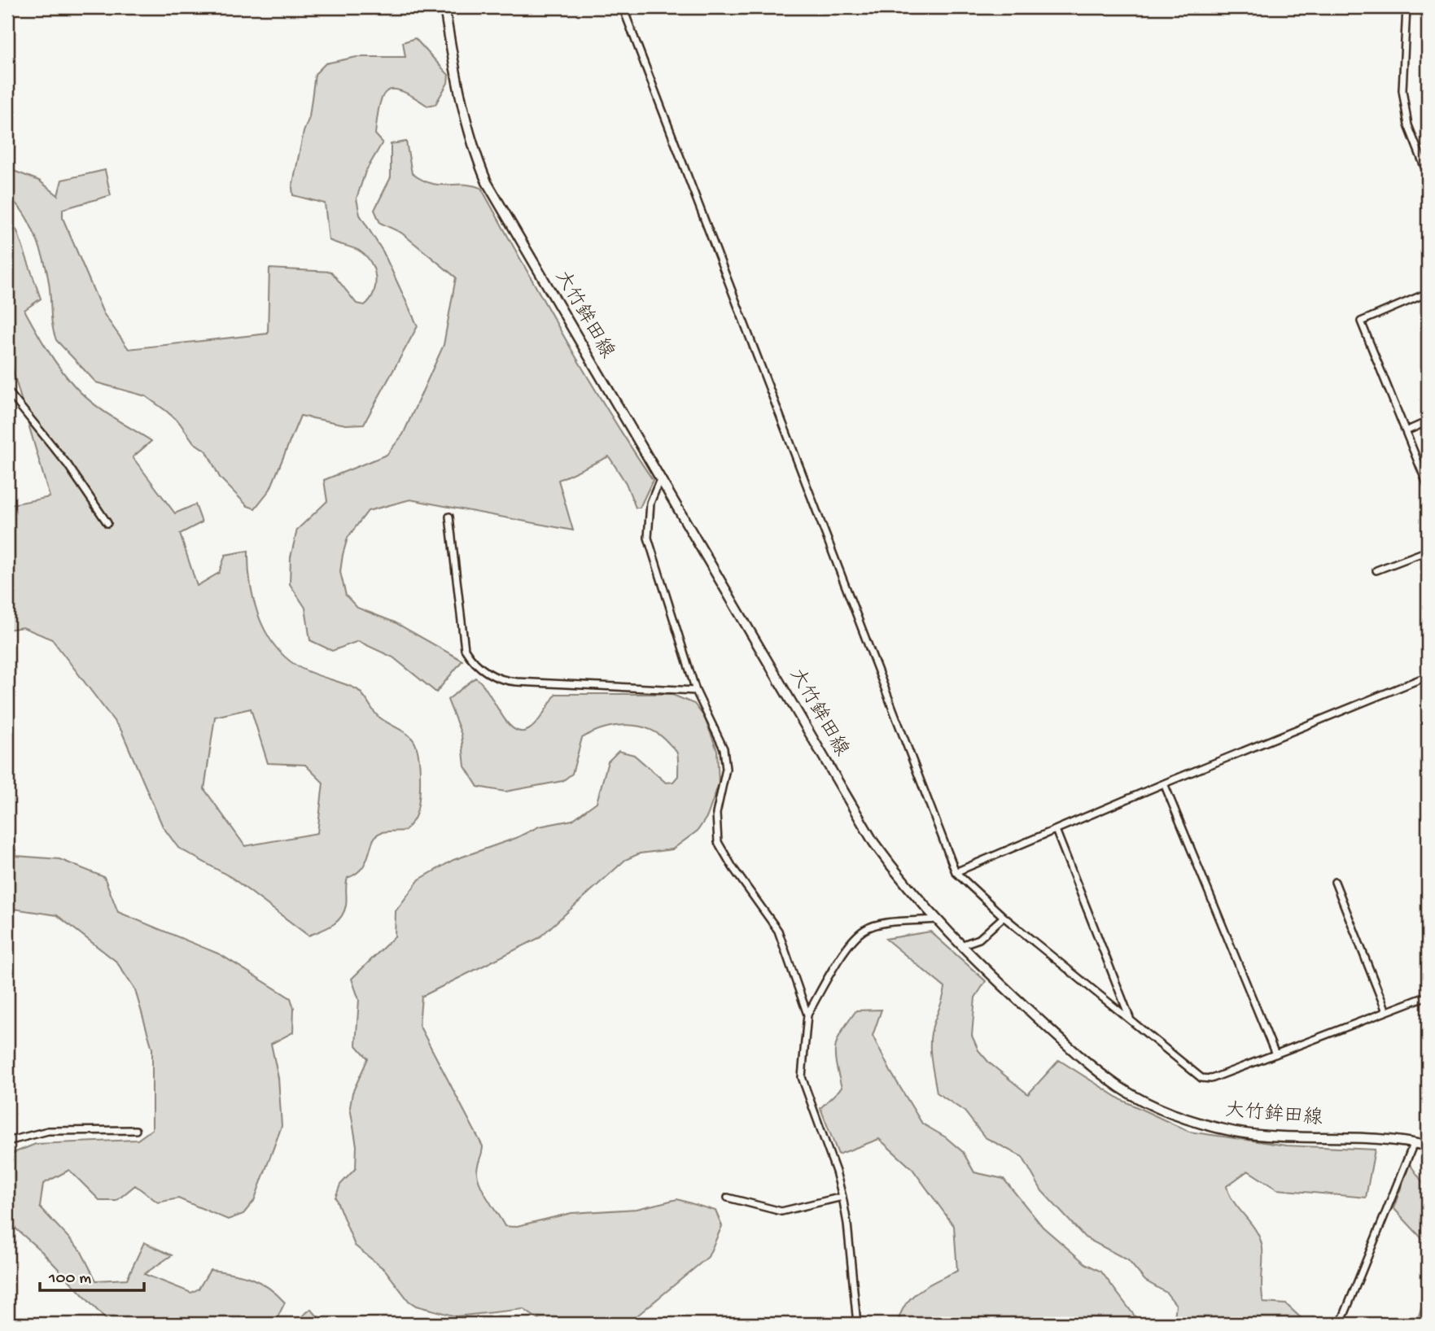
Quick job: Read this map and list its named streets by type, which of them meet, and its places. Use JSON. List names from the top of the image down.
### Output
{
  "streets": {
    "main road": ["大竹鉾田線"]
  },
  "scale_bar": "100 m"
}
